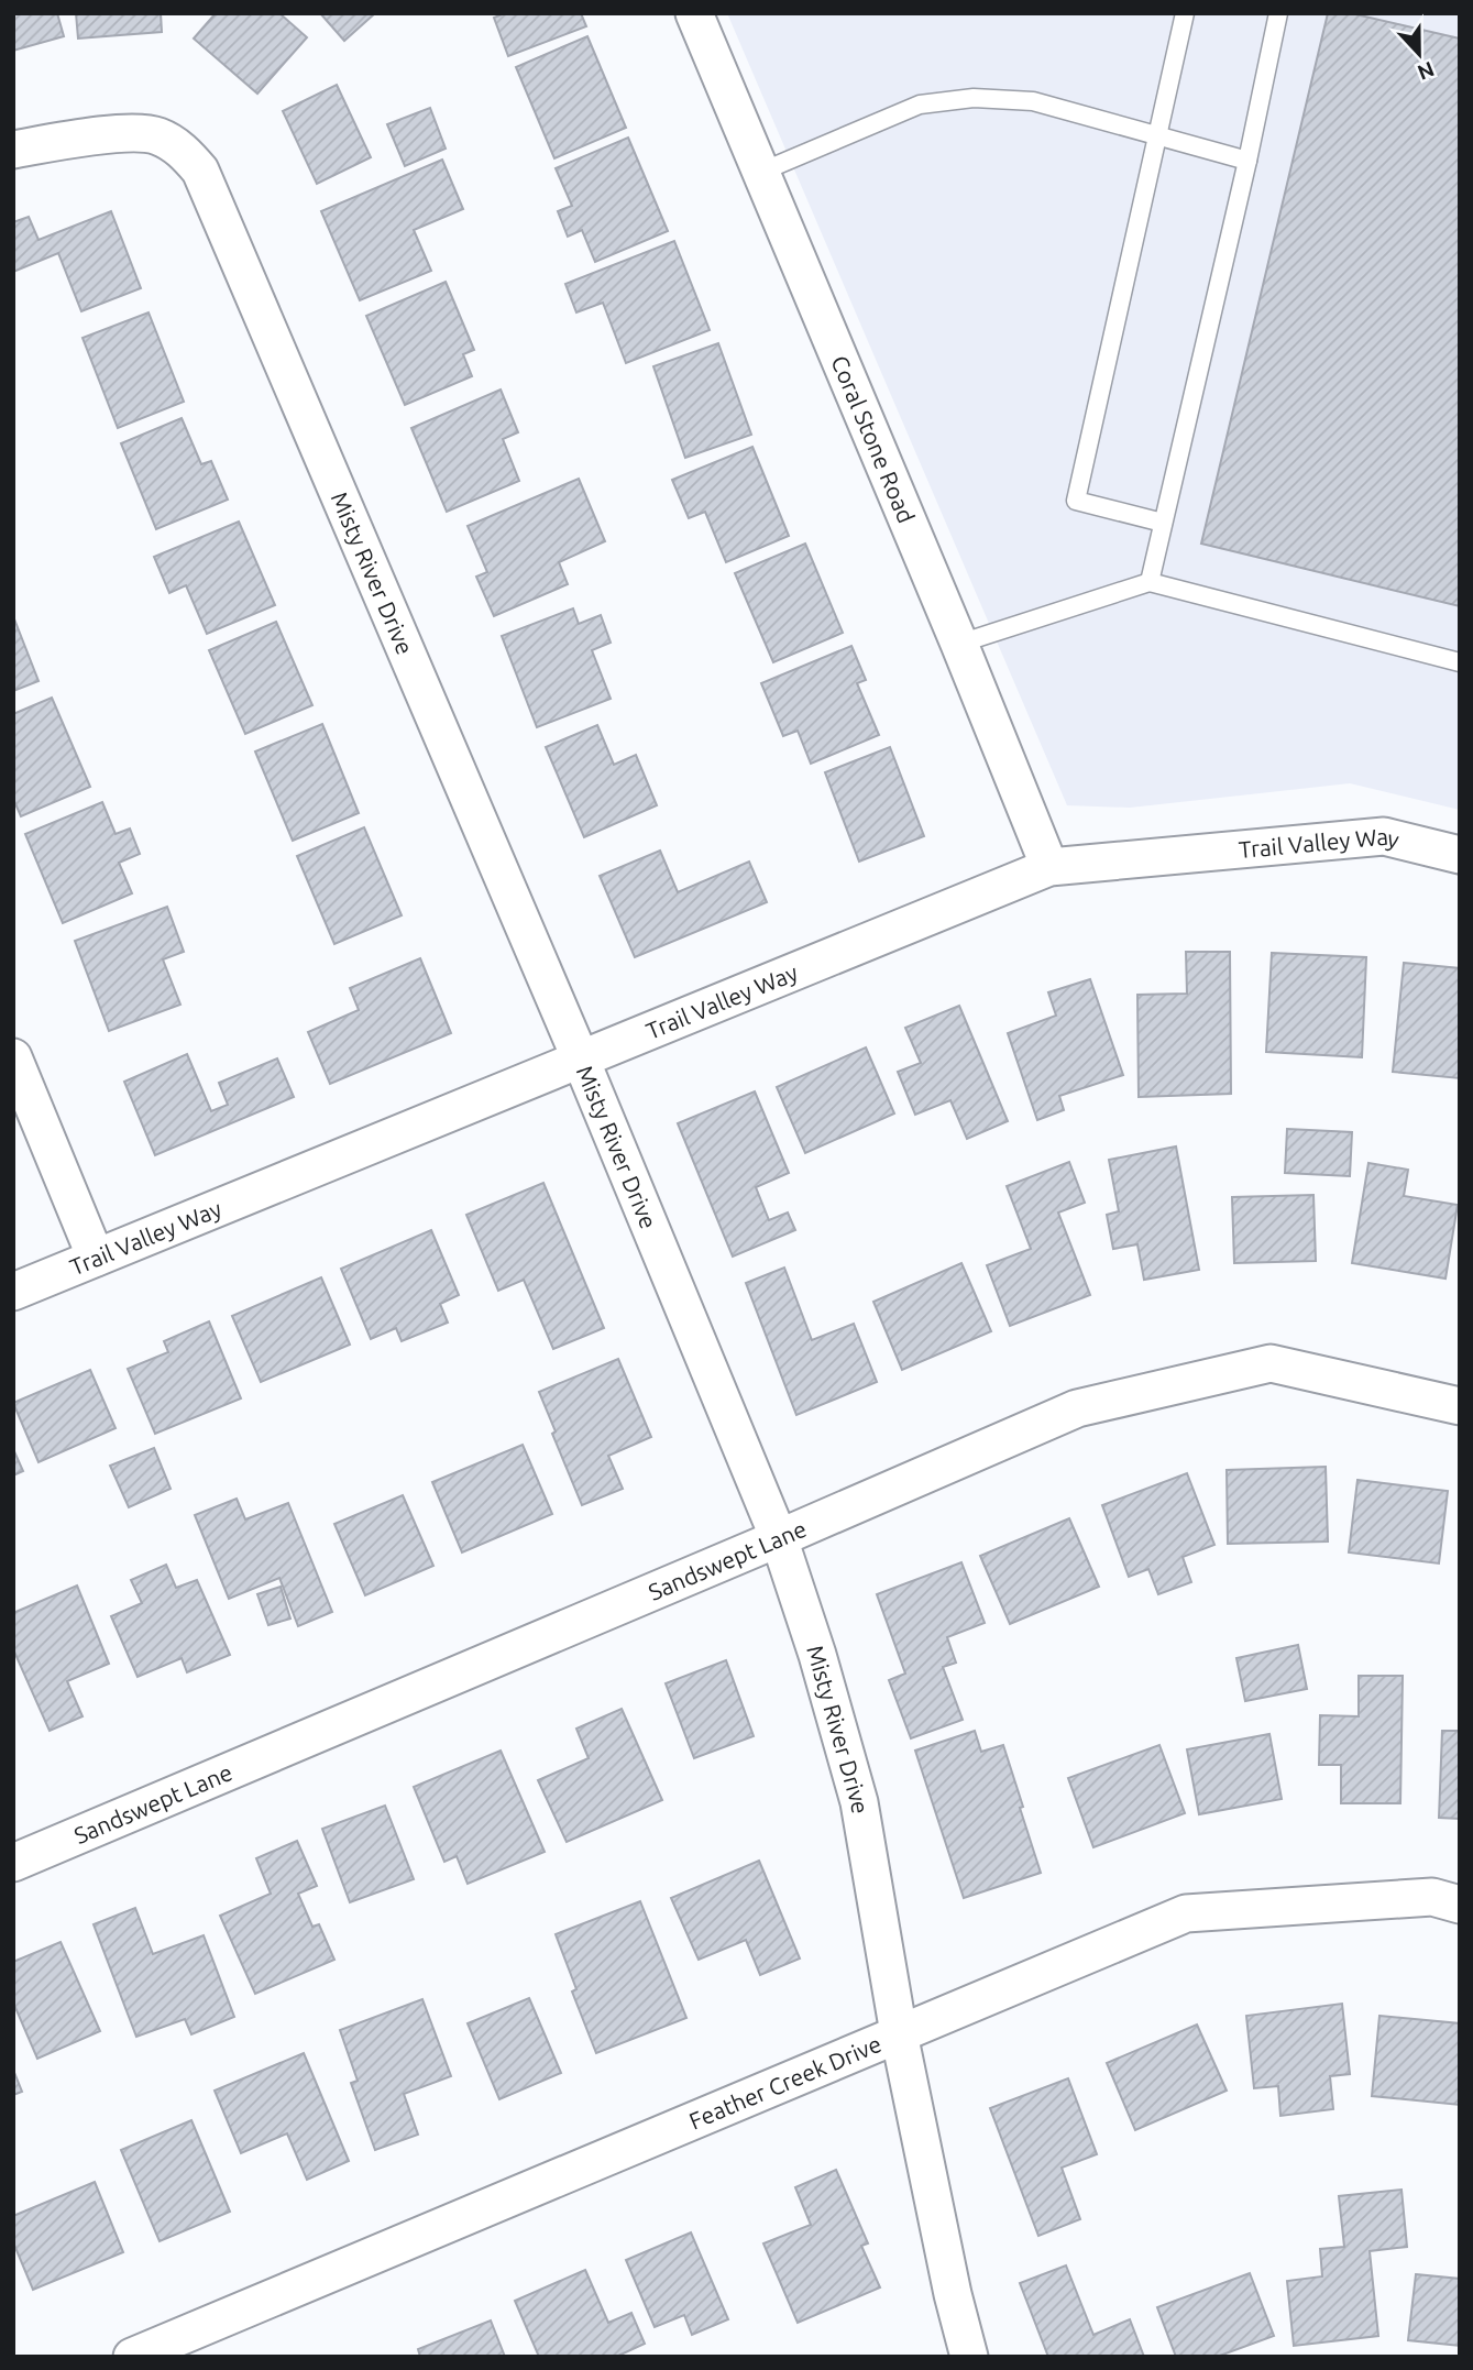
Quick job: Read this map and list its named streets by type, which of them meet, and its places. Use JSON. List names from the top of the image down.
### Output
{
  "streets": {
    "street": [
      "Coral Stone Road",
      "Misty River Drive",
      "Trail Valley Way",
      "Sandswept Lane",
      "Feather Creek Drive"
    ]
  },
  "crossings": [
    ["Coral Stone Road", "Trail Valley Way"],
    ["Misty River Drive", "Trail Valley Way"],
    ["Misty River Drive", "Sandswept Lane"],
    ["Misty River Drive", "Feather Creek Drive"]
  ],
  "north": "bottom"
}
